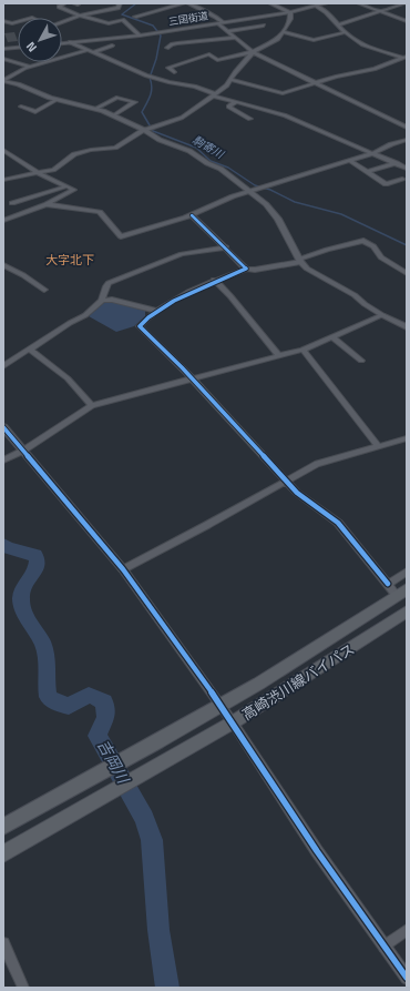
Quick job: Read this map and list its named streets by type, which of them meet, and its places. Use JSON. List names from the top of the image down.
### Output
{
  "streets": {
    "main road": ["高崎渋川線バイパス"],
    "street": ["三国街道"]
  },
  "districts": ["大字北下"],
  "water": ["駒寄川", "吉岡川"],
  "north": "bottom left"
}
